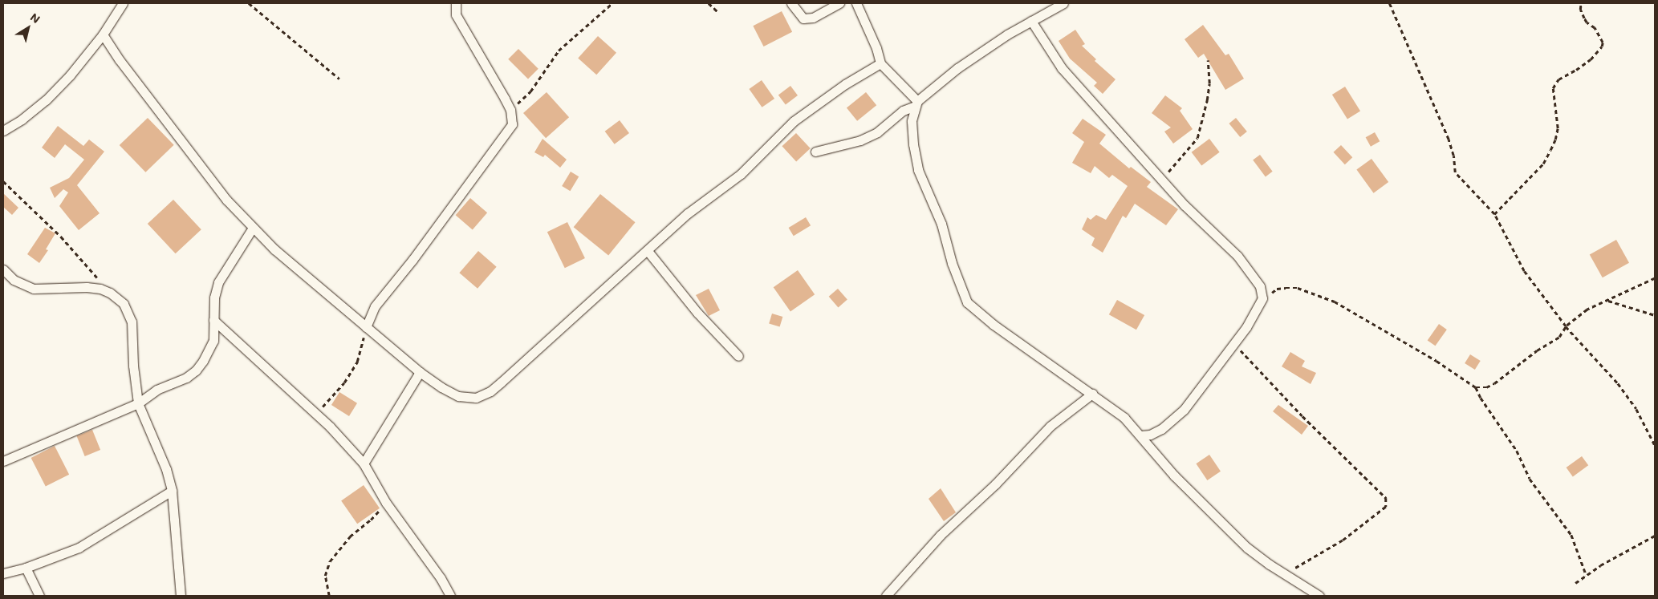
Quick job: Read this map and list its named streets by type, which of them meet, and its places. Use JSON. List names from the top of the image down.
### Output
{
  "north": "top right"
}
